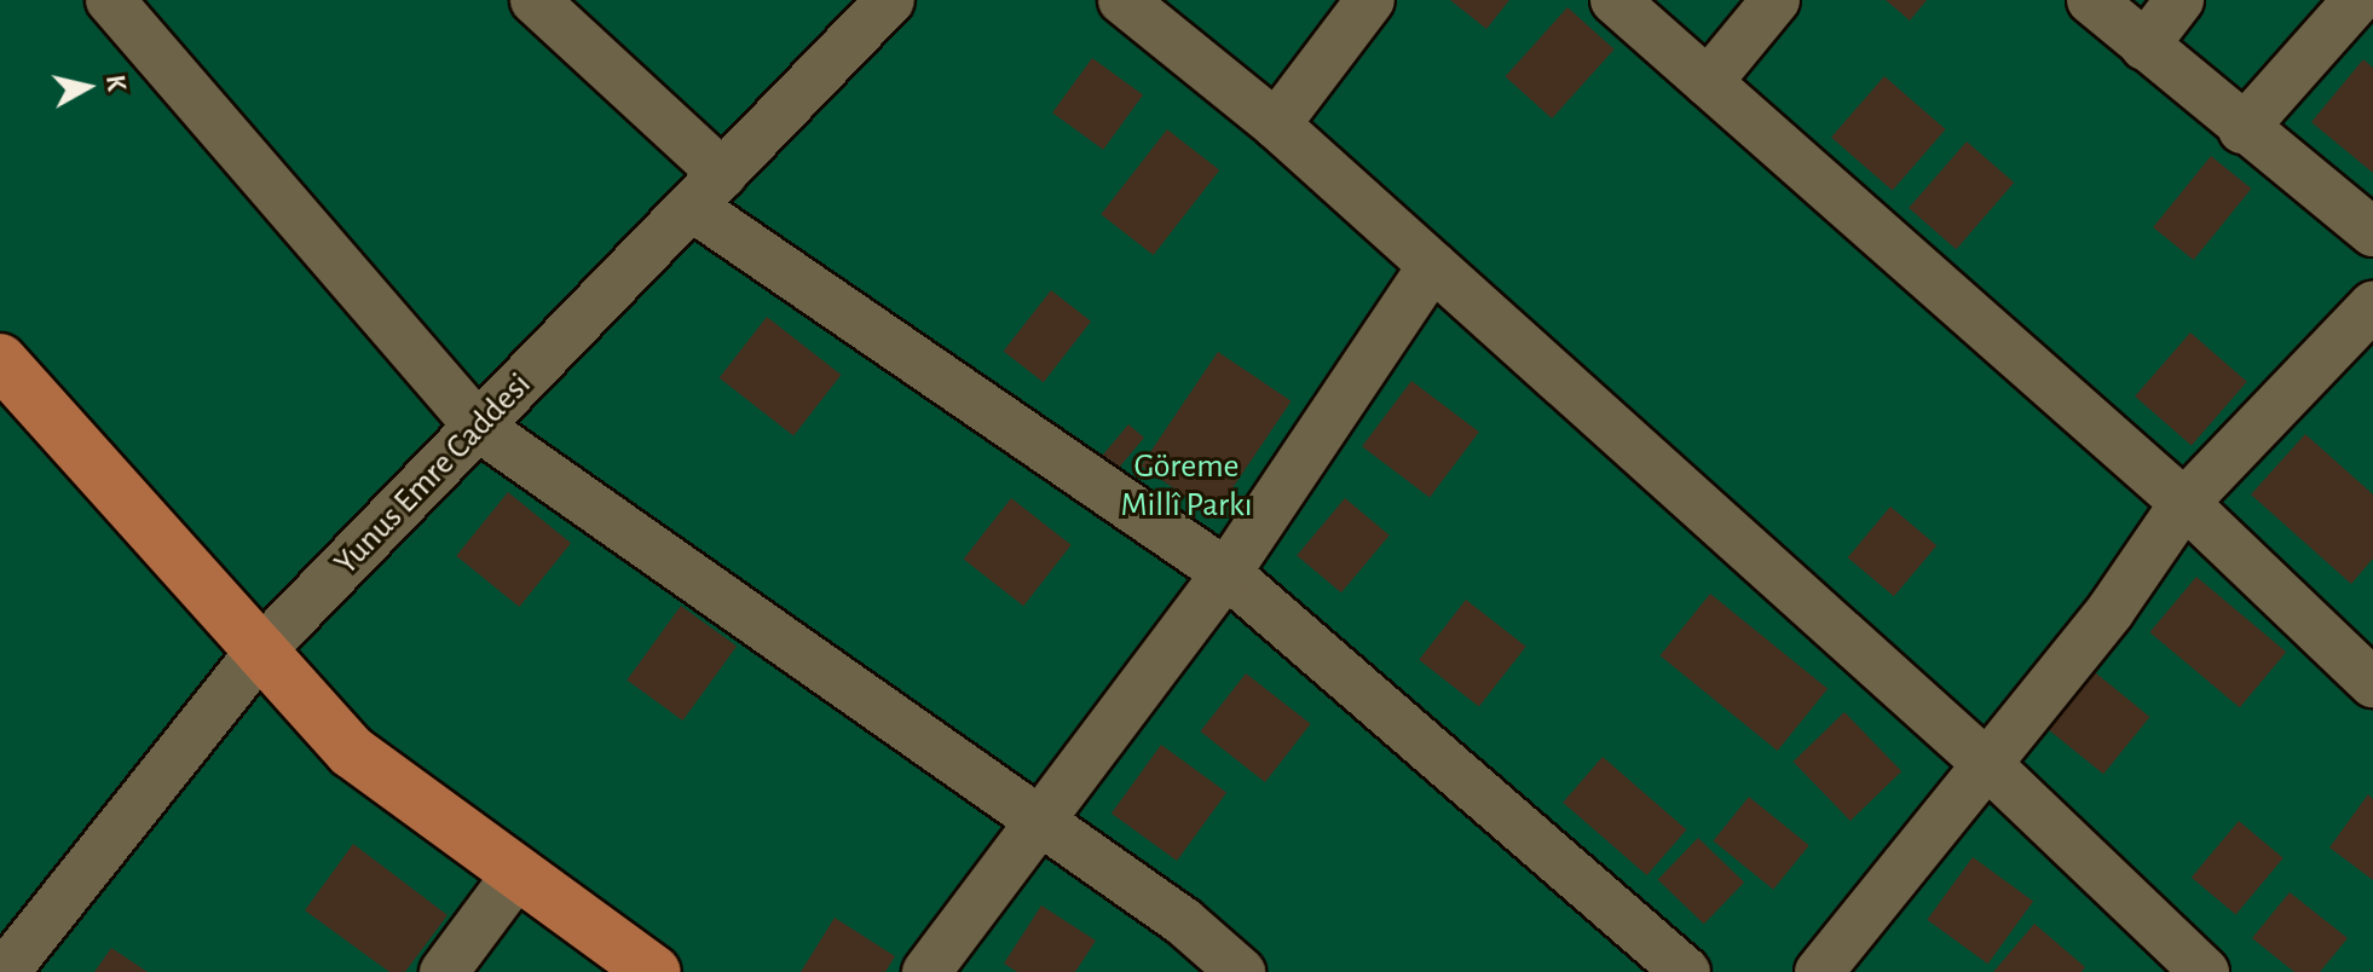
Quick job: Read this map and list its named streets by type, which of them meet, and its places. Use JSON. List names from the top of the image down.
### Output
{
  "streets": {
    "street": ["Yunus Emre Caddesi"]
  },
  "parks": ["Göreme Millî Parkı"],
  "north": "right"
}
